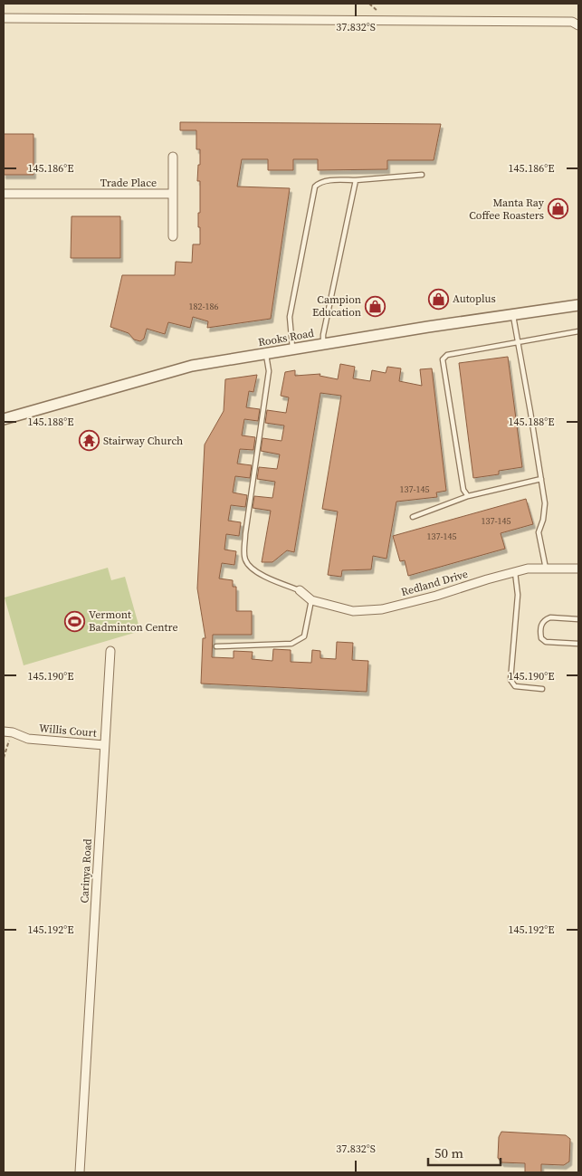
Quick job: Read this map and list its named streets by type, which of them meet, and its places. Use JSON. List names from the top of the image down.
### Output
{
  "streets": {
    "street": [
      "Trade Place",
      "Rooks Road",
      "Redland Drive",
      "Willis Court",
      "Carinya Road"
    ]
  },
  "crossings": [
    ["Willis Court", "Carinya Road"]
  ],
  "places": {
    "shop": ["Manta Ray Coffee Roasters", "Autoplus", "Campion Education"],
    "temple": ["Stairway Church"],
    "sports": ["Vermont Badminton Centre"]
  },
  "house_numbers": [
    "182-186",
    "137-145",
    "137-145",
    "137-145"
  ],
  "scale_bar": "50 m",
  "coordinates": [
    "37.832°S",
    "145.186°E",
    "145.188°E",
    "145.190°E",
    "145.192°E"
  ]
}
